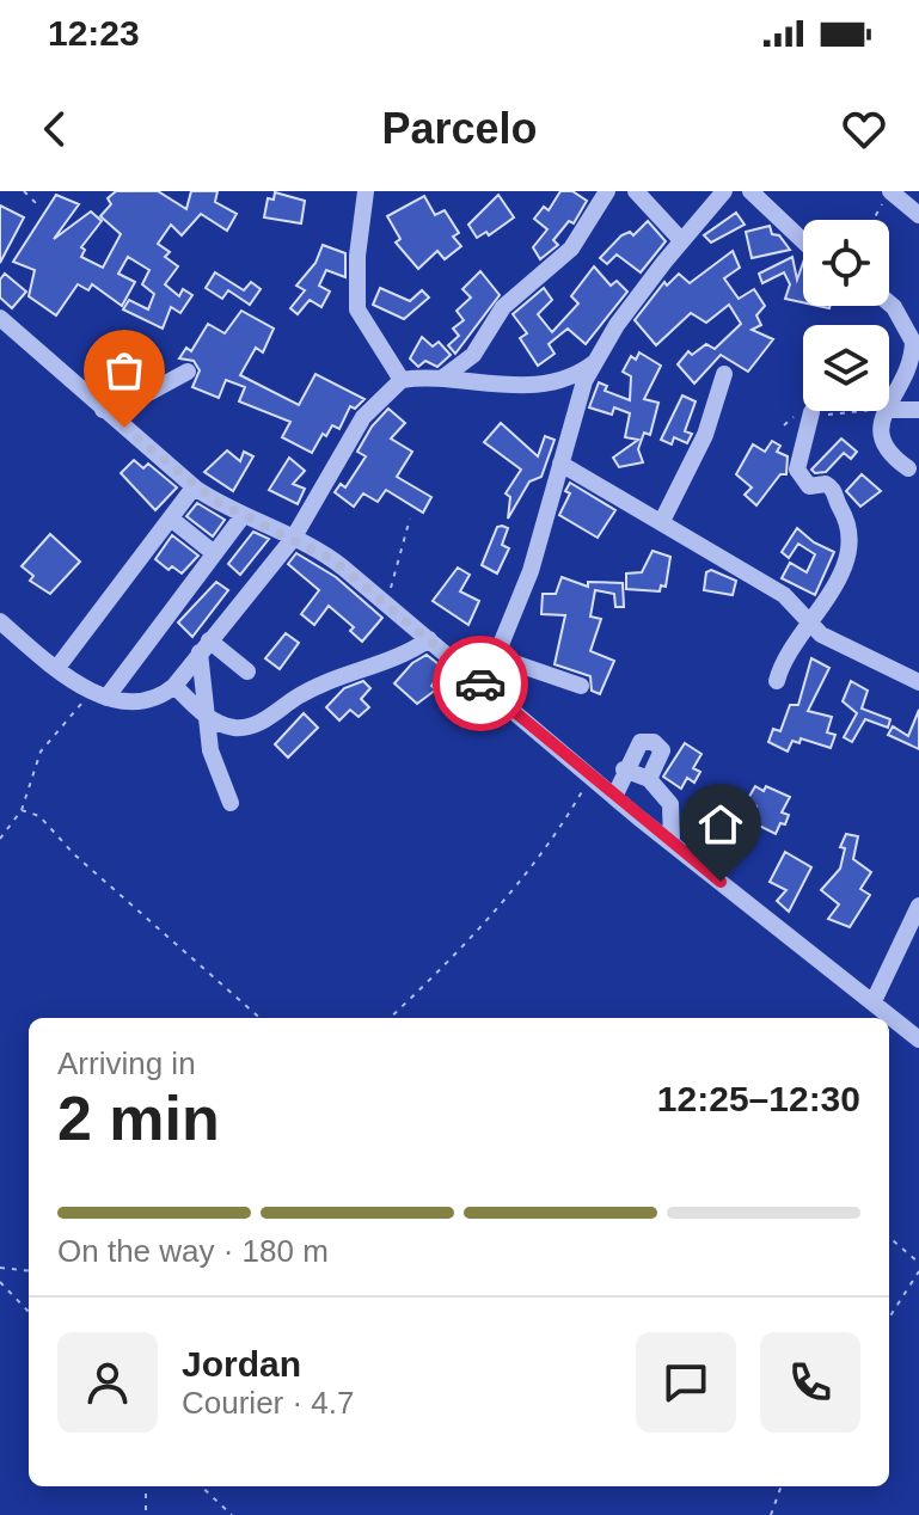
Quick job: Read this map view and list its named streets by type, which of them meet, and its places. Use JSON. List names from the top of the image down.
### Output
{
  "page": {
    "status": "12:23",
    "header": "Parcelo",
    "heading": ["2 min", "Arriving in", "12:25–12:30"],
    "panel": ["Jordan", "Courier · 4.7"],
    "bar": "On the way · 180 m"
  }
}
